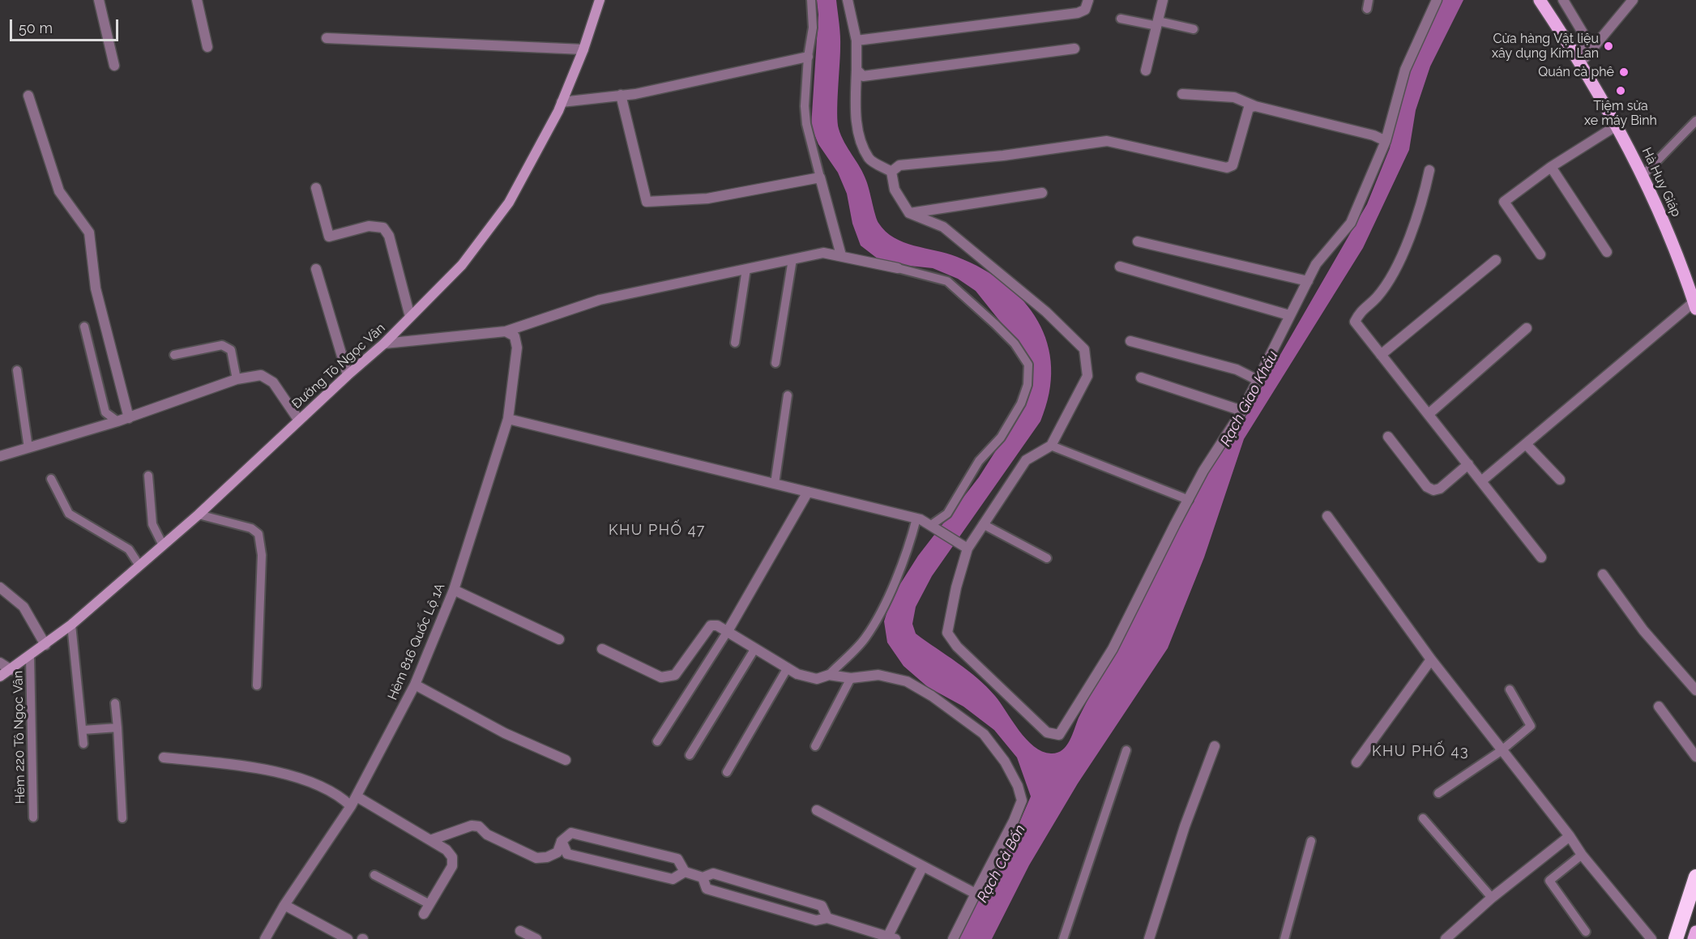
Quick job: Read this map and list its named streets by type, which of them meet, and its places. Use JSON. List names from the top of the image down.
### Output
{
  "streets": {
    "main road": ["Hà Huy Giáp"],
    "street": ["Đường Tô Ngọc Vân", "Hẻm 816 Quốc Lộ 1A"],
    "lane": ["Hẻm 220 Tô Ngọc Vân"]
  },
  "crossings": [
    ["Đường Tô Ngọc Vân", "Hẻm 220 Tô Ngọc Vân"]
  ],
  "districts": ["KHU PHỐ 47", "KHU PHỐ 43"],
  "water": ["Rạch Giao Khẩu", "Rạch Cả Bốn"],
  "places": ["Cửa hàng Vật liệu xây dụng Kim Lan", "Quán cà phê", "Tiệm sửa xe máy Bình"],
  "scale_bar": "50 m"
}
